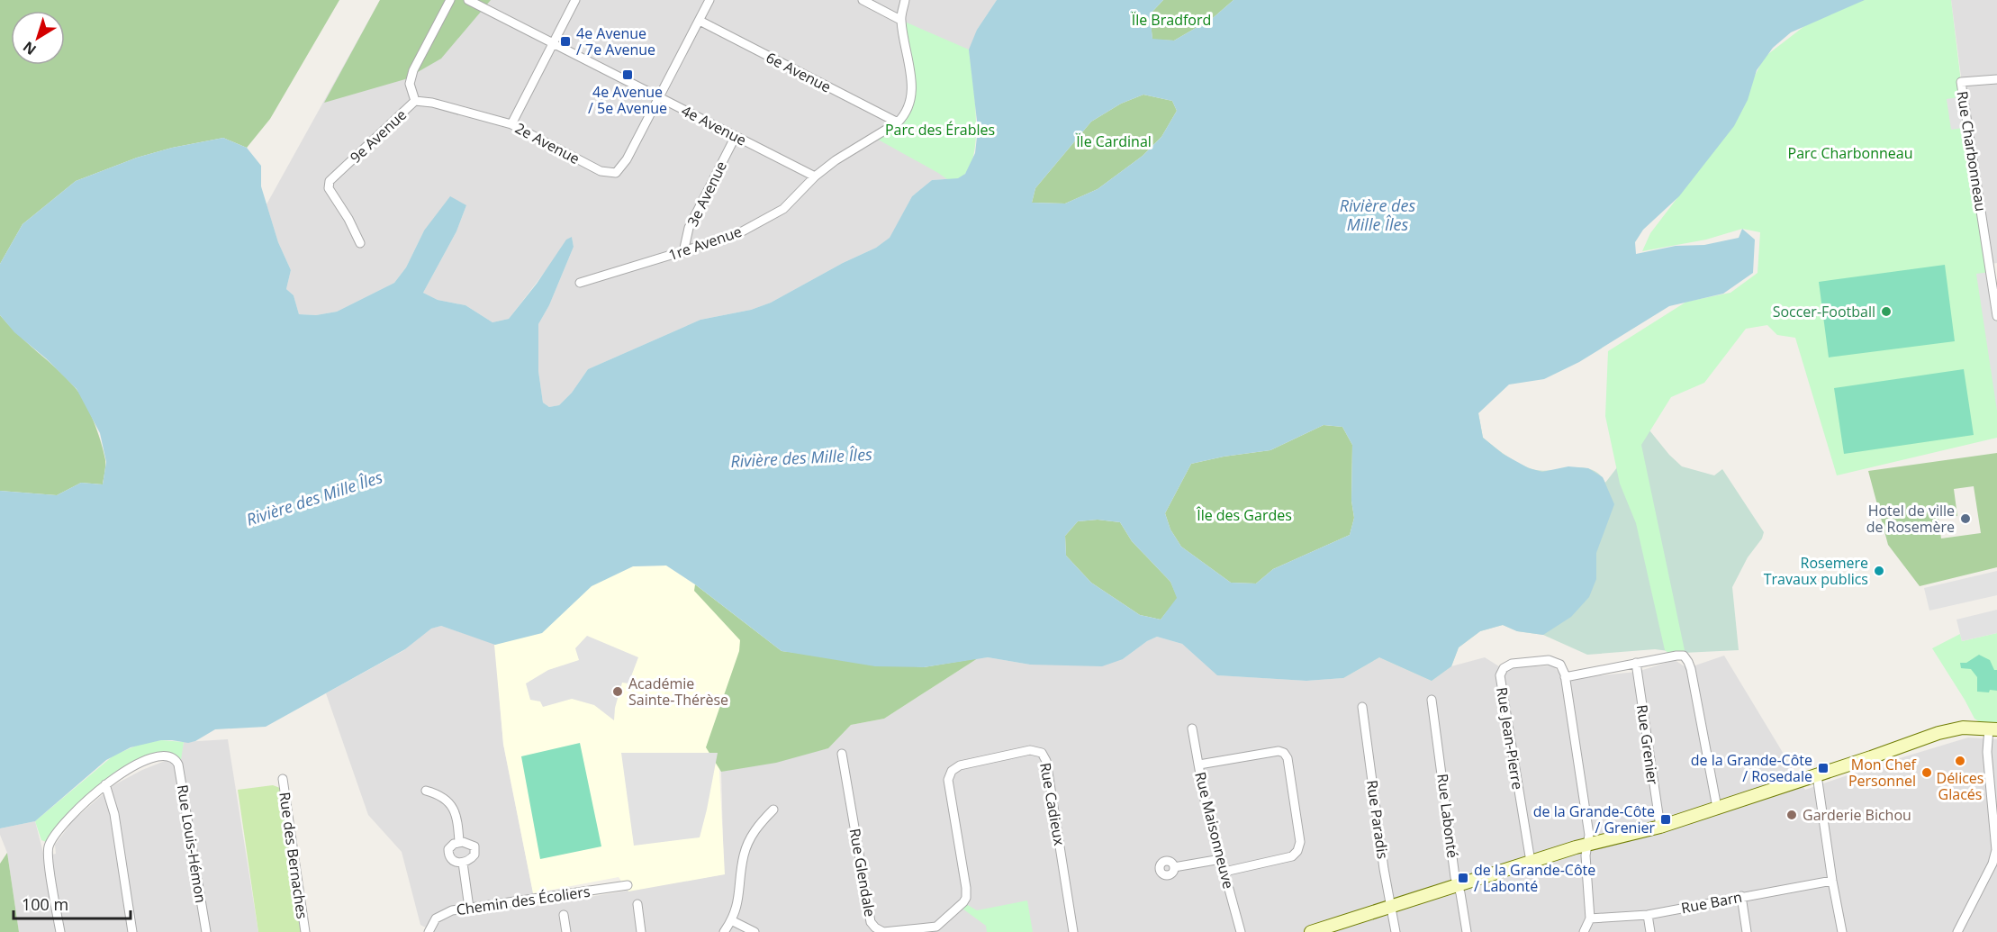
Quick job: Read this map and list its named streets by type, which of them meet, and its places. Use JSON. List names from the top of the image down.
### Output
{
  "streets": {
    "street": [
      "6e Avenue",
      "4e Avenue",
      "9e Avenue",
      "2e Avenue",
      "Rue Charbonneau",
      "3e Avenue",
      "1re Avenue",
      "Rue Jean-Pierre",
      "Rue Grenier",
      "Rue Cadieux",
      "Rue Labonté",
      "Rue Paradis",
      "Rue Maisonneuve",
      "Rue Louis-Hémon",
      "Rue des Bernaches",
      "Rue Glendale",
      "Chemin des Écoliers",
      "Rue Barn"
    ]
  },
  "crossings": [
    ["6e Avenue", "1re Avenue"],
    ["4e Avenue", "2e Avenue"],
    ["4e Avenue", "3e Avenue"],
    ["4e Avenue", "1re Avenue"],
    ["9e Avenue", "2e Avenue"],
    ["3e Avenue", "1re Avenue"],
    ["Rue Cadieux", "Rue Glendale"]
  ],
  "water": ["Rivière des Mille Îles"],
  "parks": [
    "Ïle Bradford",
    "Parc des Érables",
    "Ïle Cardinal",
    "Parc Charbonneau",
    "Île des Gardes"
  ],
  "places": {
    "transit": [
      "4e Avenue / 7e Avenue",
      "4e Avenue / 5e Avenue",
      "de la Grande-Côte / Rosedale",
      "de la Grande-Côte / Grenier",
      "de la Grande-Côte / Labonté"
    ],
    "other": [
      "Soccer-Football",
      "Hotel de ville de Rosemère",
      "Rosemere Travaux publics",
      "Académie Sainte-Thérèse",
      "Délices Glacés",
      "Mon Chef Personnel",
      "Garderie Bichou"
    ]
  },
  "scale_bar": "100 m",
  "north": "bottom left"
}
